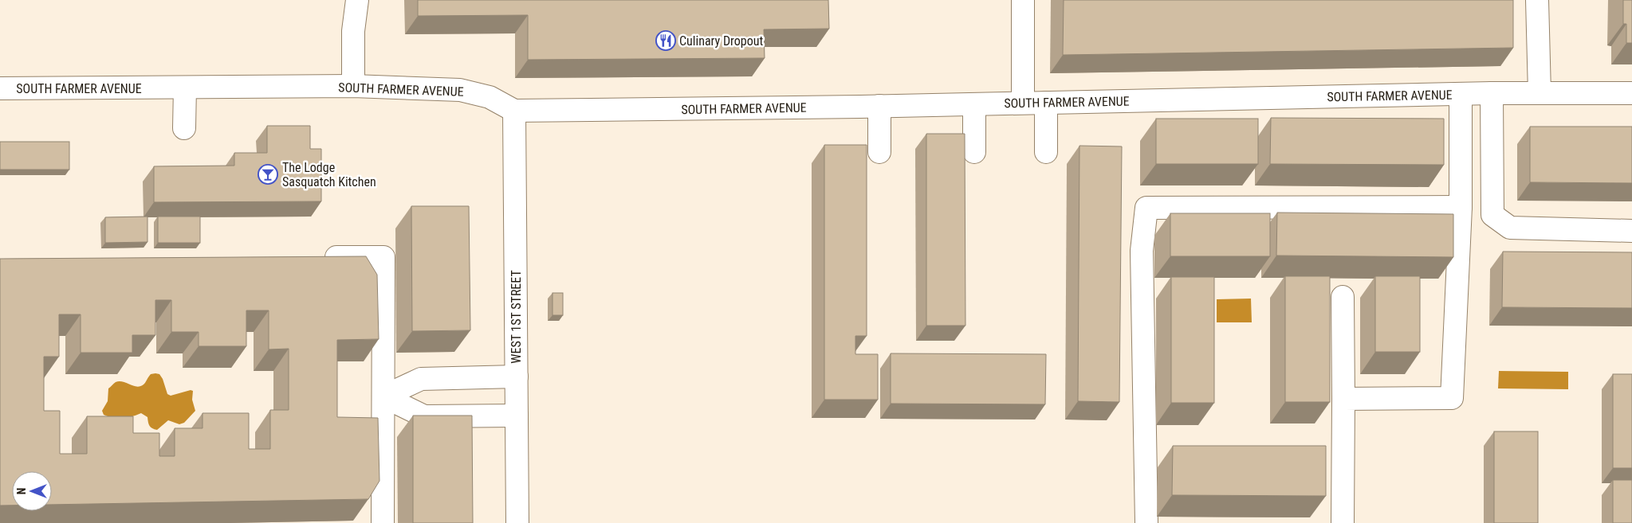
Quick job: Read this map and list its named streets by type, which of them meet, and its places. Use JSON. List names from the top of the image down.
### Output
{
  "streets": {
    "street": ["SOUTH FARMER AVENUE", "WEST 1ST STREET"]
  },
  "crossings": [
    ["SOUTH FARMER AVENUE", "WEST 1ST STREET"]
  ],
  "places": {
    "restaurant": ["Culinary Dropout"],
    "bar": ["The Lodge Sasquatch Kitchen"]
  },
  "north": "left"
}
